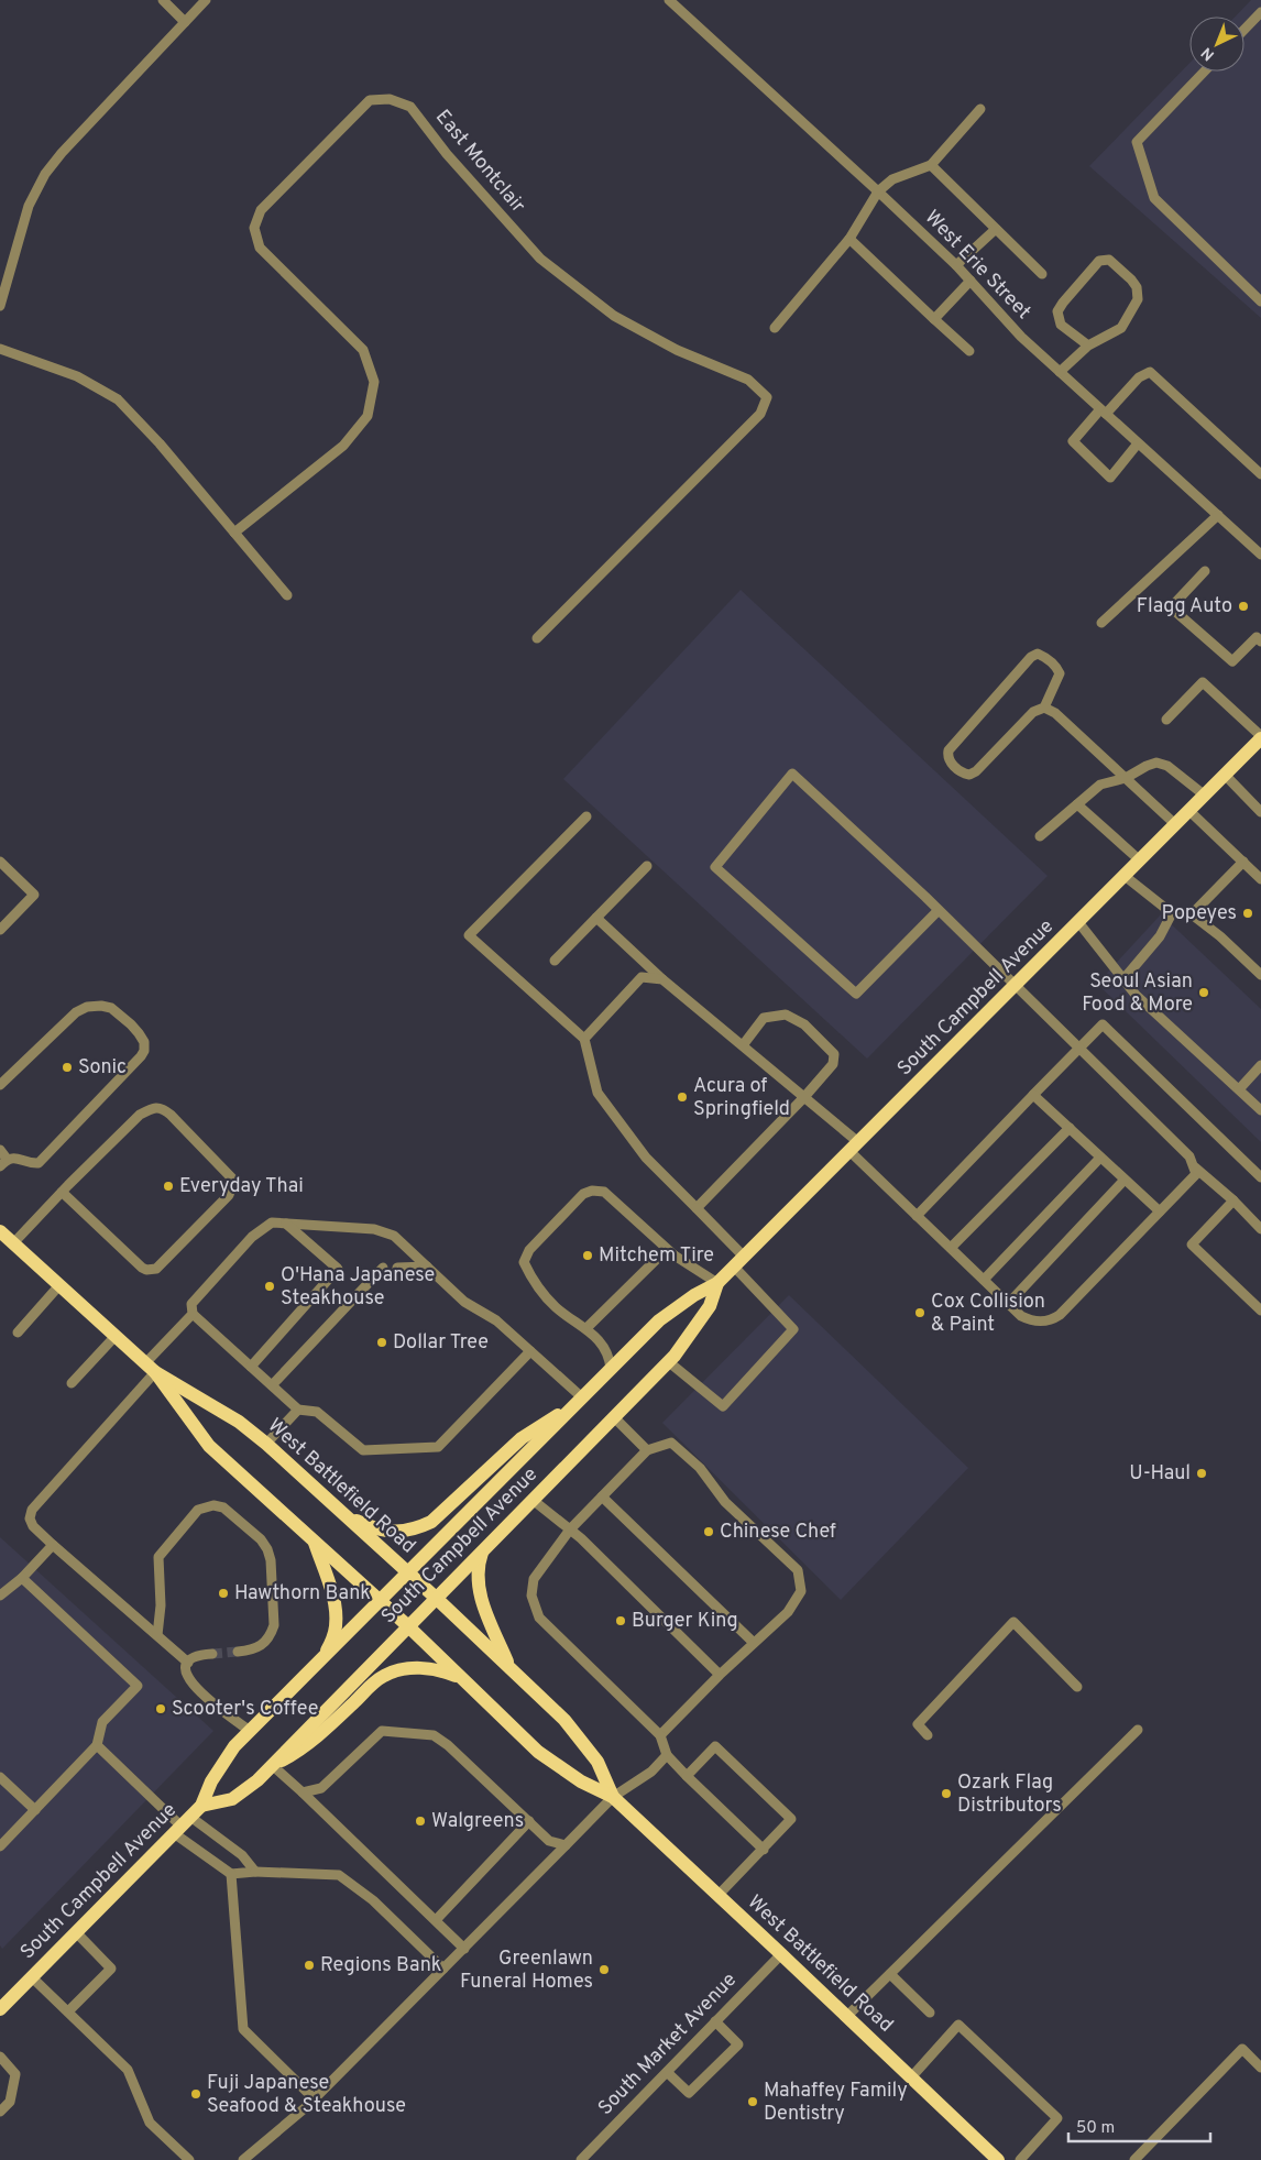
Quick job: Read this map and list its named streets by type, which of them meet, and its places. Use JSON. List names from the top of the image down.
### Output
{
  "streets": {
    "main road": ["South Campbell Avenue", "West Battlefield Road"],
    "street": ["East Montclair", "West Erie Street", "South Market Avenue"]
  },
  "crossings": [
    ["South Campbell Avenue", "West Battlefield Road"],
    ["West Battlefield Road", "South Market Avenue"]
  ],
  "places": [
    "Flagg Auto",
    "Popeyes",
    "Seoul Asian Food & More",
    "Sonic",
    "Acura of Springfield",
    "Everyday Thai",
    "Mitchem Tire",
    "O'Hana Japanese Steakhouse",
    "Cox Collision & Paint",
    "Dollar Tree",
    "U-Haul",
    "Chinese Chef",
    "Hawthorn Bank",
    "Burger King",
    "Scooter's Coffee",
    "Ozark Flag Distributors",
    "Walgreens",
    "Regions Bank",
    "Greenlawn Funeral Homes",
    "Fuji Japanese Seafood & Steakhouse",
    "Mahaffey Family Dentistry"
  ],
  "scale_bar": "50 m",
  "north": "bottom left"
}
